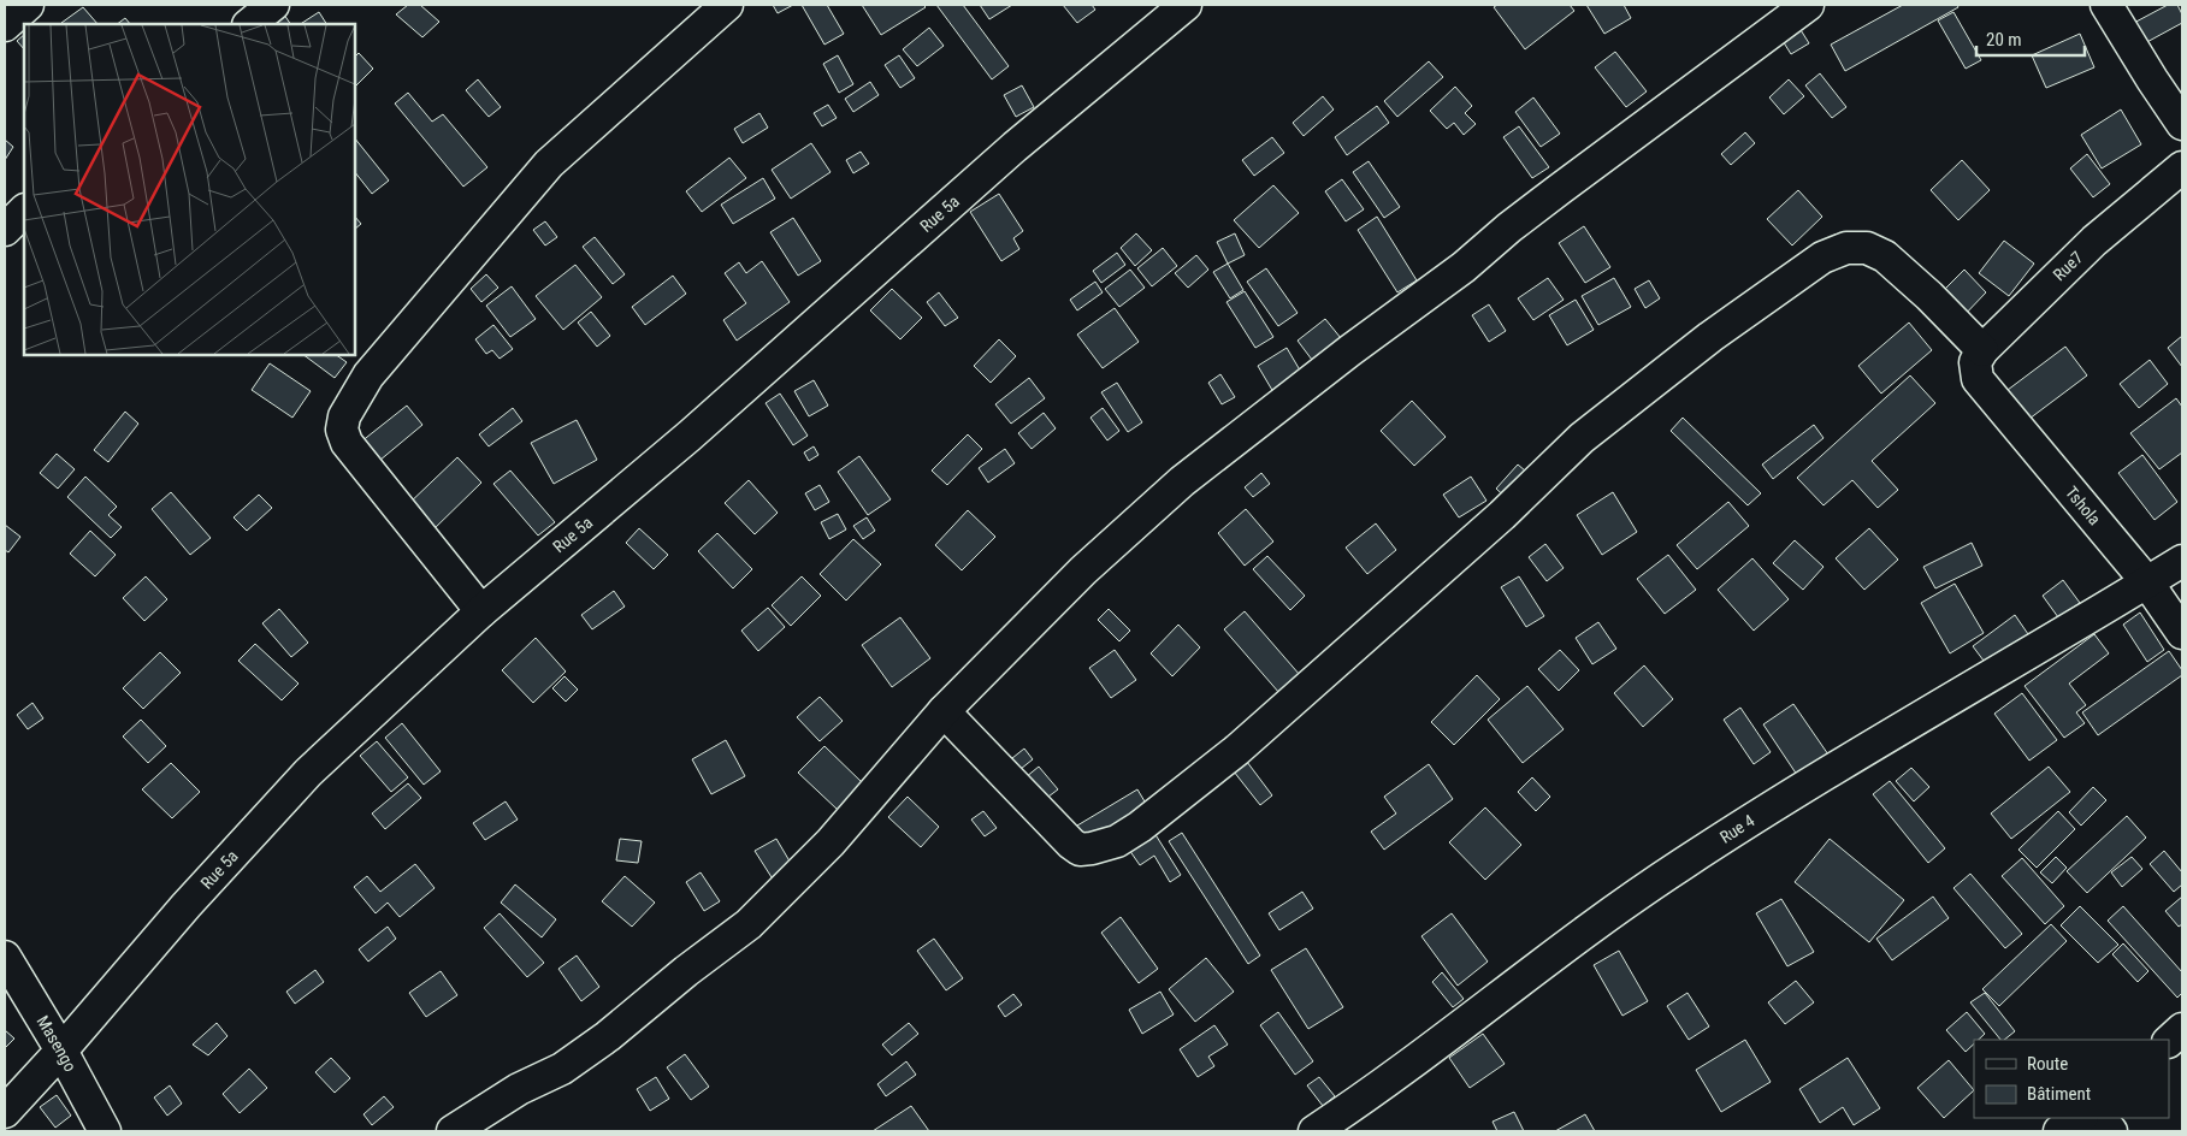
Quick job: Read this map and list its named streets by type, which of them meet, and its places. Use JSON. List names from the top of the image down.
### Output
{
  "streets": {
    "street": [
      "Rue 5a",
      "Rue7",
      "Tshola",
      "Rue 4",
      "Masengo"
    ]
  },
  "crossings": [
    ["Rue 5a", "Masengo"],
    ["Rue7", "Tshola"],
    ["Tshola", "Rue 4"]
  ],
  "legend": ["Route", "Bâtiment"],
  "scale_bar": "20 m"
}
